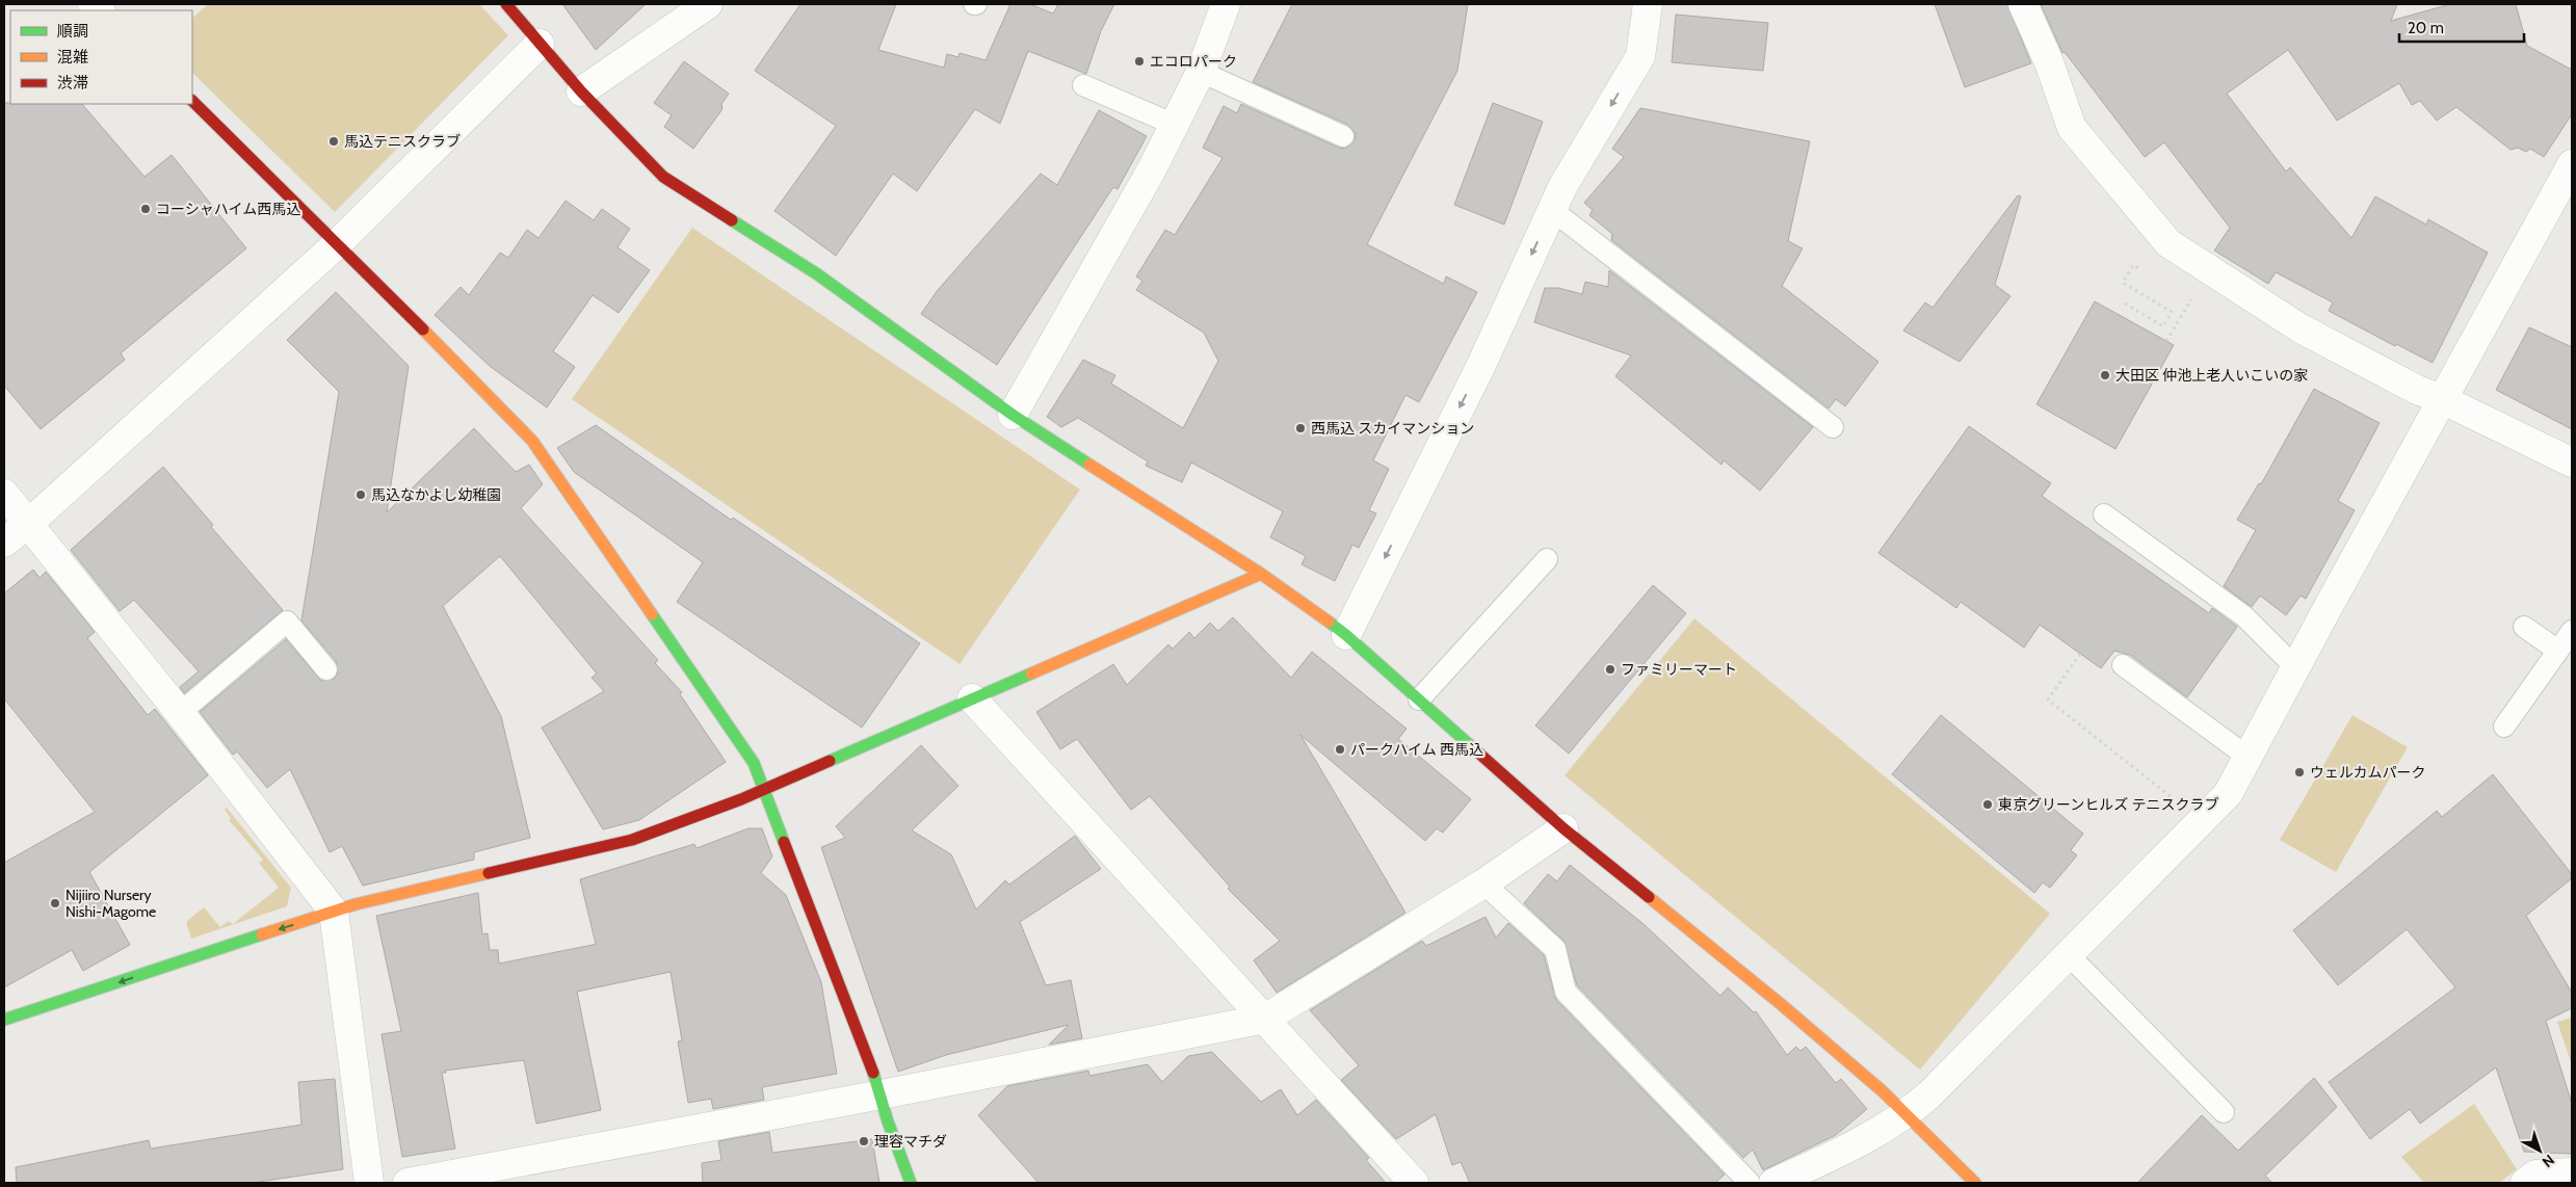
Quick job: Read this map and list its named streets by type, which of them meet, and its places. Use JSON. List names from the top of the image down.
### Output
{
  "places": [
    "エコロパーク",
    "馬込テニスクラブ",
    "コーシャハイム西馬込",
    "大田区 仲池上老人いこいの家",
    "西馬込 スカイマンション",
    "馬込なかよし幼稚園",
    "ファミリーマート",
    "パークハイム 西馬込",
    "ウェルカムパーク",
    "東京グリーンヒルズ テニスクラブ",
    "Nijiiro Nursery Nishi-Magome",
    "理容マチダ"
  ],
  "legend": ["順調", "混雑", "渋滞"],
  "scale_bar": "20 m",
  "north": "bottom right"
}
